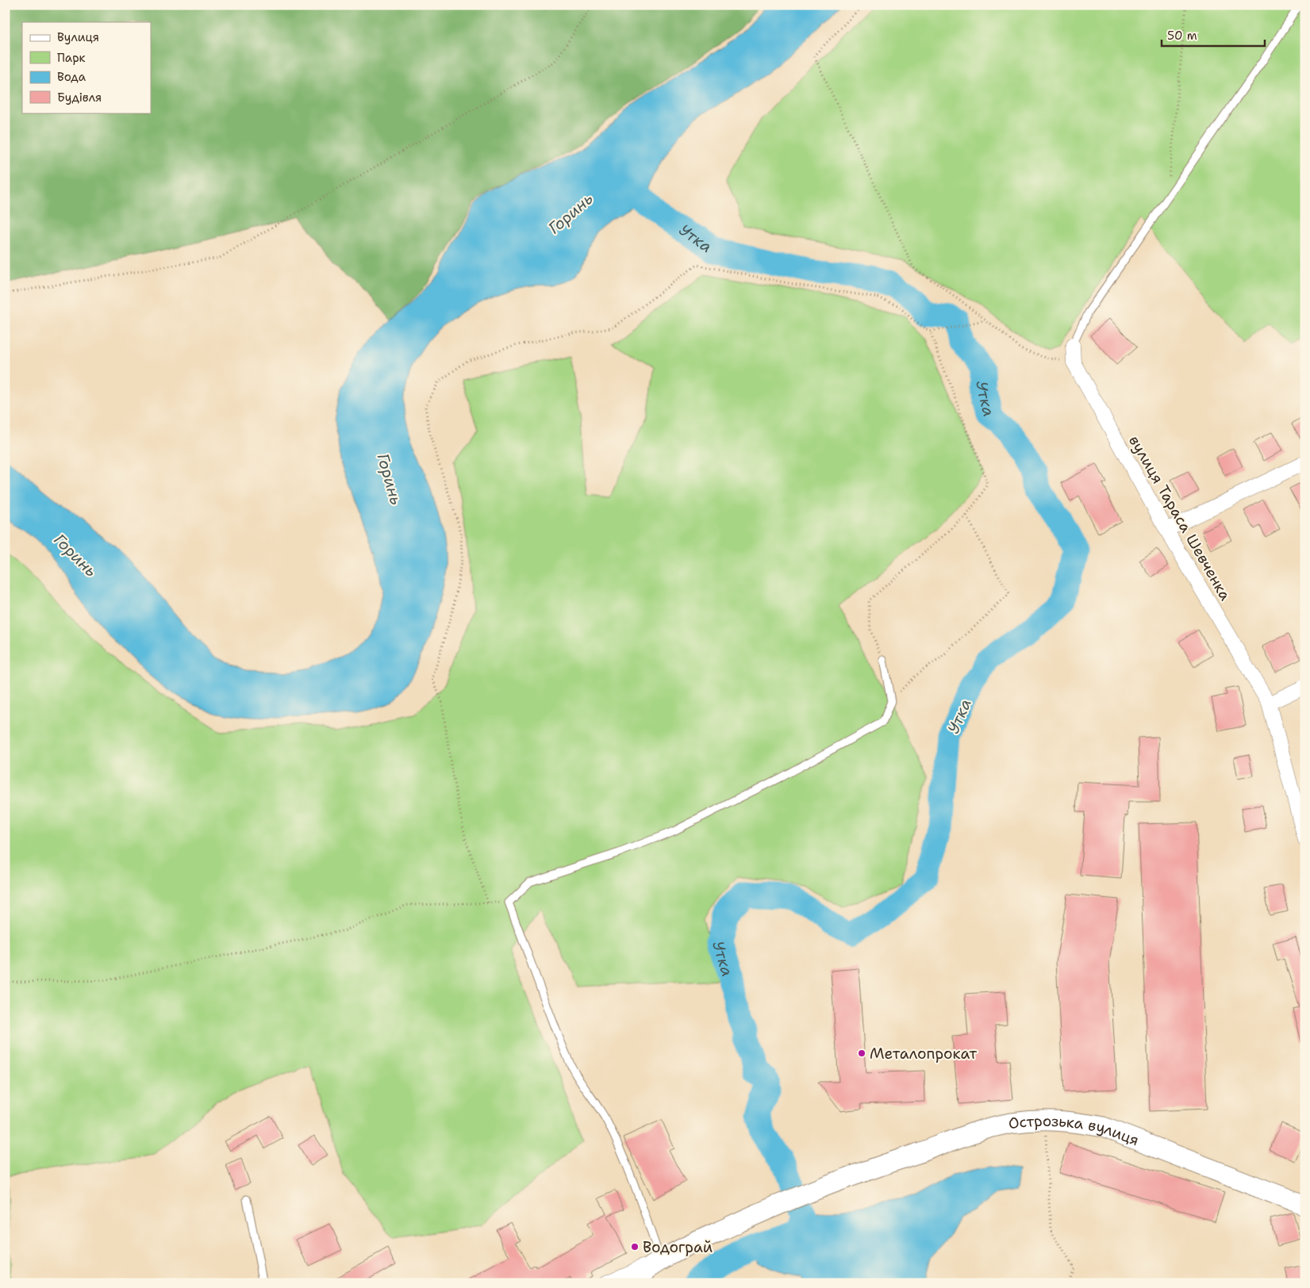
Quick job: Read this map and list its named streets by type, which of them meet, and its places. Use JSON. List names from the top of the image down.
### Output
{
  "streets": {
    "main road": ["Острозька вулиця"],
    "street": ["вулиця Тараса Шевченка"]
  },
  "water": ["Горинь", "Утка"],
  "places": ["Металопрокат", "Водограй"],
  "legend": [
    "Вулиця",
    "Парк",
    "Вода",
    "Будівля"
  ],
  "scale_bar": "50 m"
}
